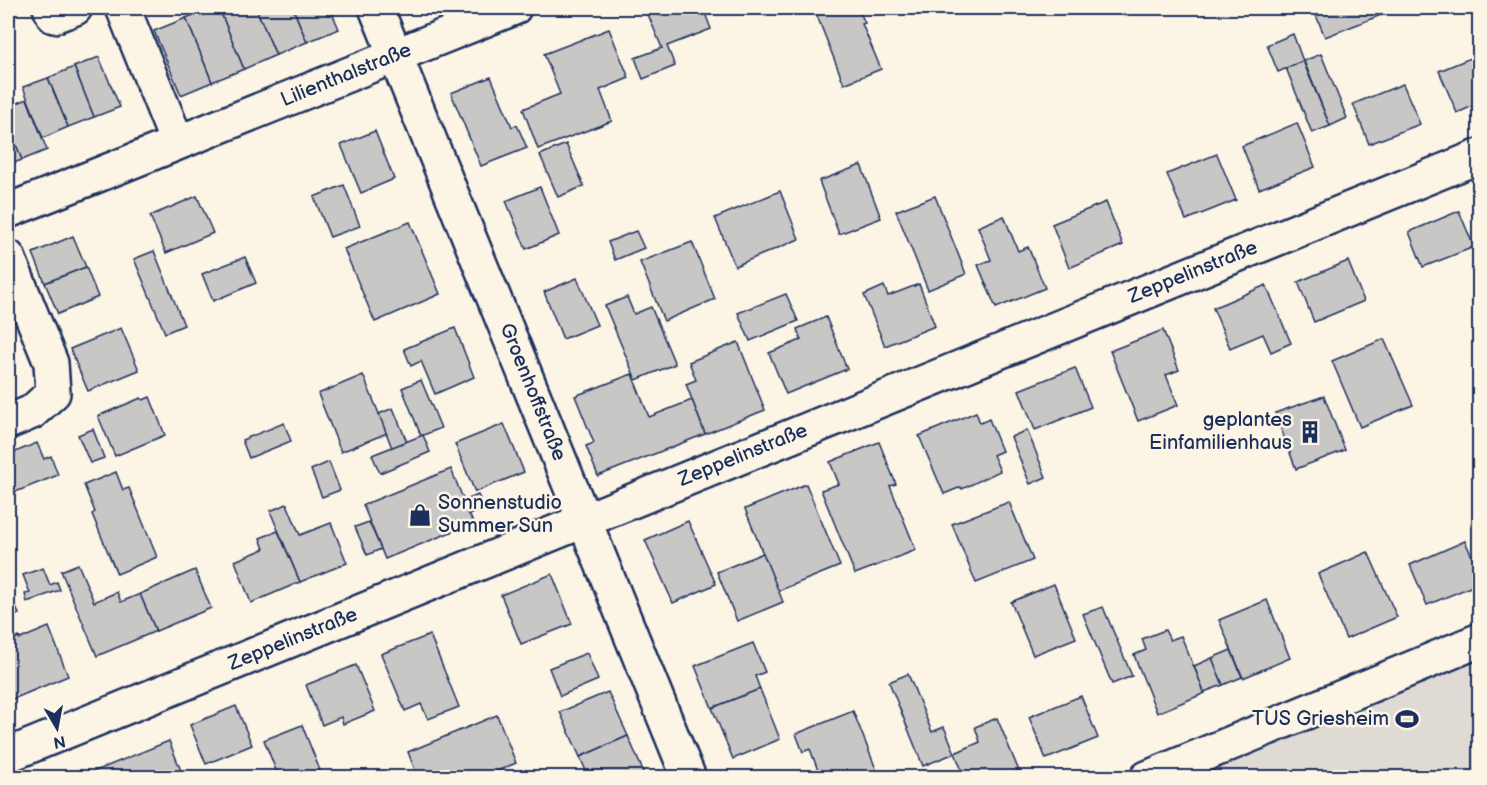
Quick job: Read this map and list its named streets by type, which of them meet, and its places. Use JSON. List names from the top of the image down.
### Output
{
  "streets": {
    "street": ["Lilienthalstraße", "Zeppelinstraße", "Groenhoffstraße"]
  },
  "crossings": [
    ["Lilienthalstraße", "Groenhoffstraße"],
    ["Zeppelinstraße", "Groenhoffstraße"]
  ],
  "places": {
    "building": ["geplantes Einfamilienhaus"],
    "shop": ["Sonnenstudio Summer Sun"],
    "sports": ["TUS Griesheim"]
  },
  "north": "bottom"
}
